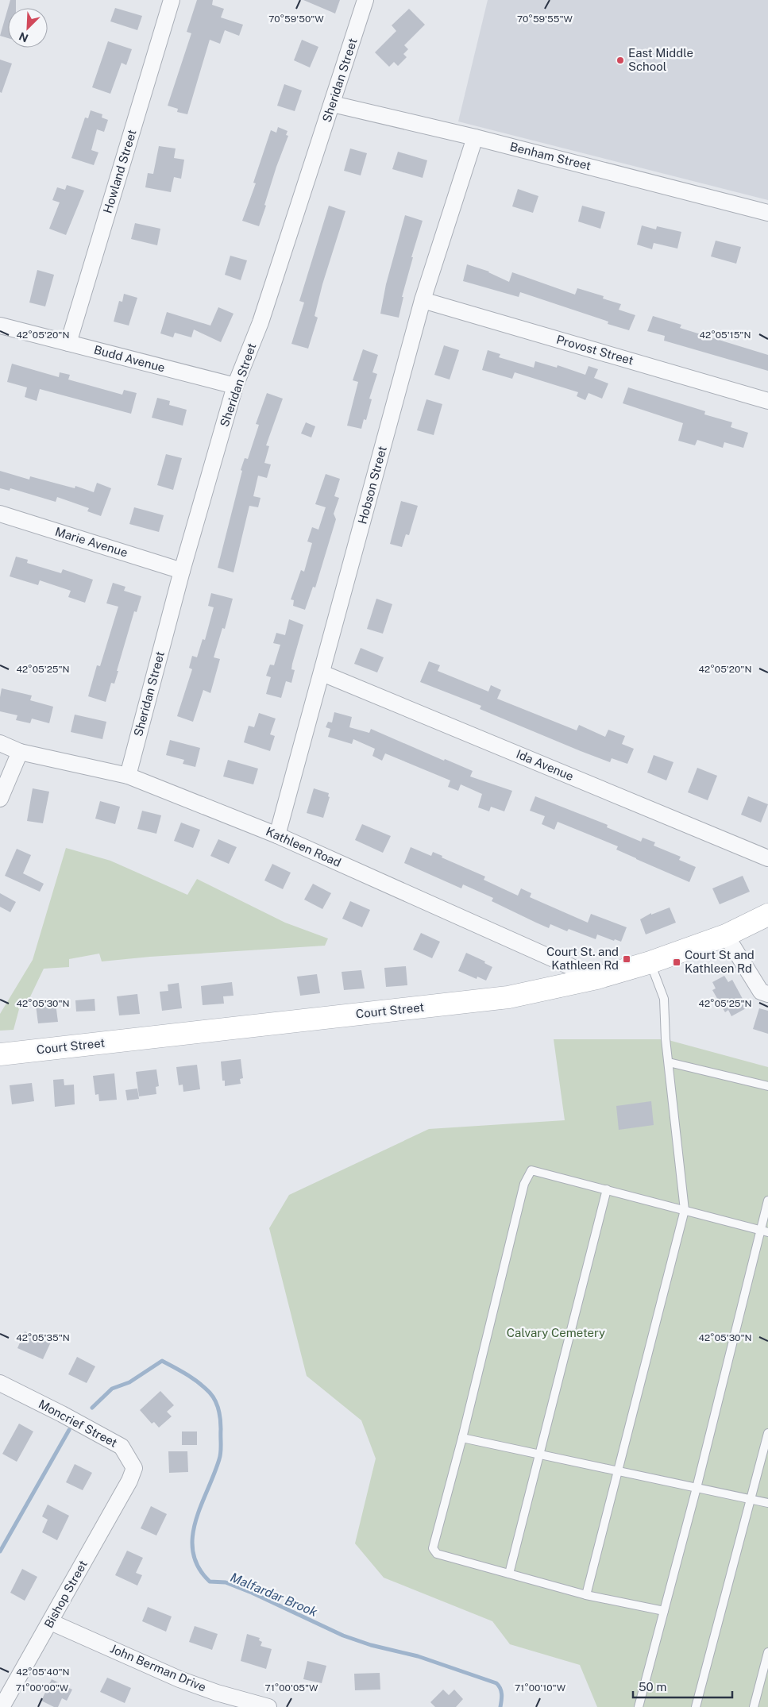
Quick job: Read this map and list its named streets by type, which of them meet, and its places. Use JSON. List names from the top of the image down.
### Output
{
  "streets": {
    "street": [
      "Sheridan Street",
      "Benham Street",
      "Howland Street",
      "Provost Street",
      "Budd Avenue",
      "Hobson Street",
      "Marie Avenue",
      "Ida Avenue",
      "Kathleen Road",
      "Court Street",
      "Moncrief Street",
      "Bishop Street",
      "John Berman Drive"
    ]
  },
  "crossings": [
    ["Sheridan Street", "Benham Street"],
    ["Sheridan Street", "Budd Avenue"],
    ["Sheridan Street", "Marie Avenue"],
    ["Sheridan Street", "Kathleen Road"],
    ["Benham Street", "Hobson Street"],
    ["Howland Street", "Budd Avenue"],
    ["Provost Street", "Hobson Street"],
    ["Hobson Street", "Ida Avenue"],
    ["Hobson Street", "Kathleen Road"],
    ["Kathleen Road", "Court Street"],
    ["Moncrief Street", "Bishop Street"],
    ["Bishop Street", "John Berman Drive"]
  ],
  "water": ["Malfardar Brook"],
  "parks": ["Calvary Cemetery"],
  "places": {
    "other": ["East Middle School"],
    "transit": ["Court St. and Kathleen Rd", "Court St and Kathleen Rd"]
  },
  "scale_bar": "50 m",
  "north": "bottom left",
  "coordinates": [
    "70°59'55\"W",
    "70°59'50\"W",
    "42°05'15\"N",
    "42°05'20\"N",
    "42°05'25\"N",
    "42°05'30\"N",
    "42°05'35\"N",
    "42°05'40\"N",
    "71°00'00\"W",
    "71°00'05\"W",
    "71°00'10\"W"
  ]
}
